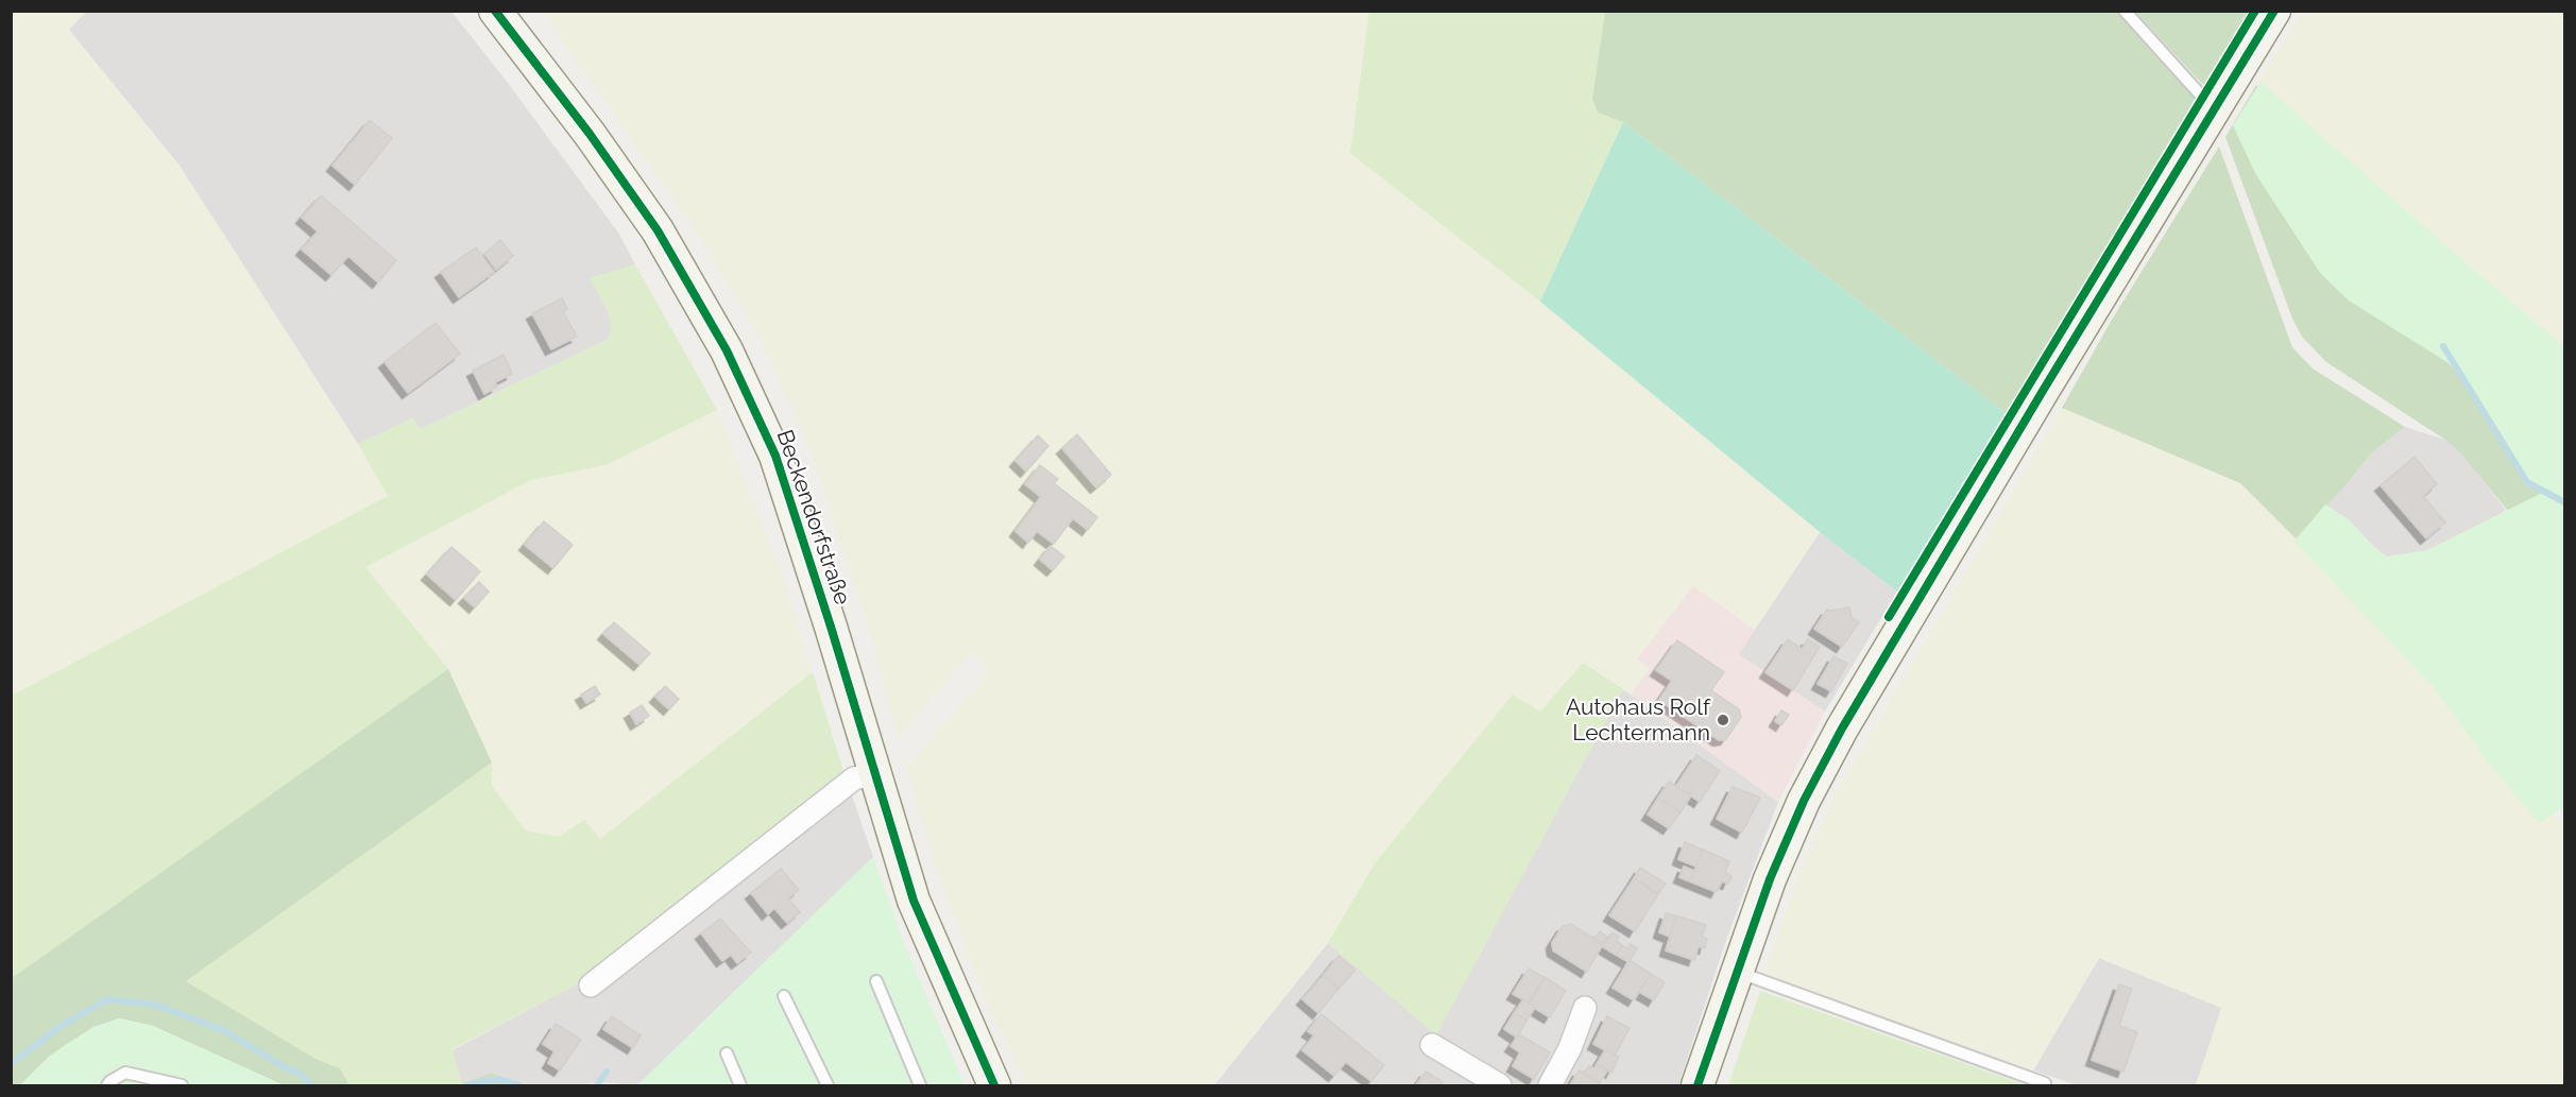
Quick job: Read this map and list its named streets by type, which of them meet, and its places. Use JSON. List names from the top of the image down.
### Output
{
  "streets": {
    "main road": ["Beckendorfstraße"]
  },
  "places": ["Autohaus Rolf Lechtermann"]
}
